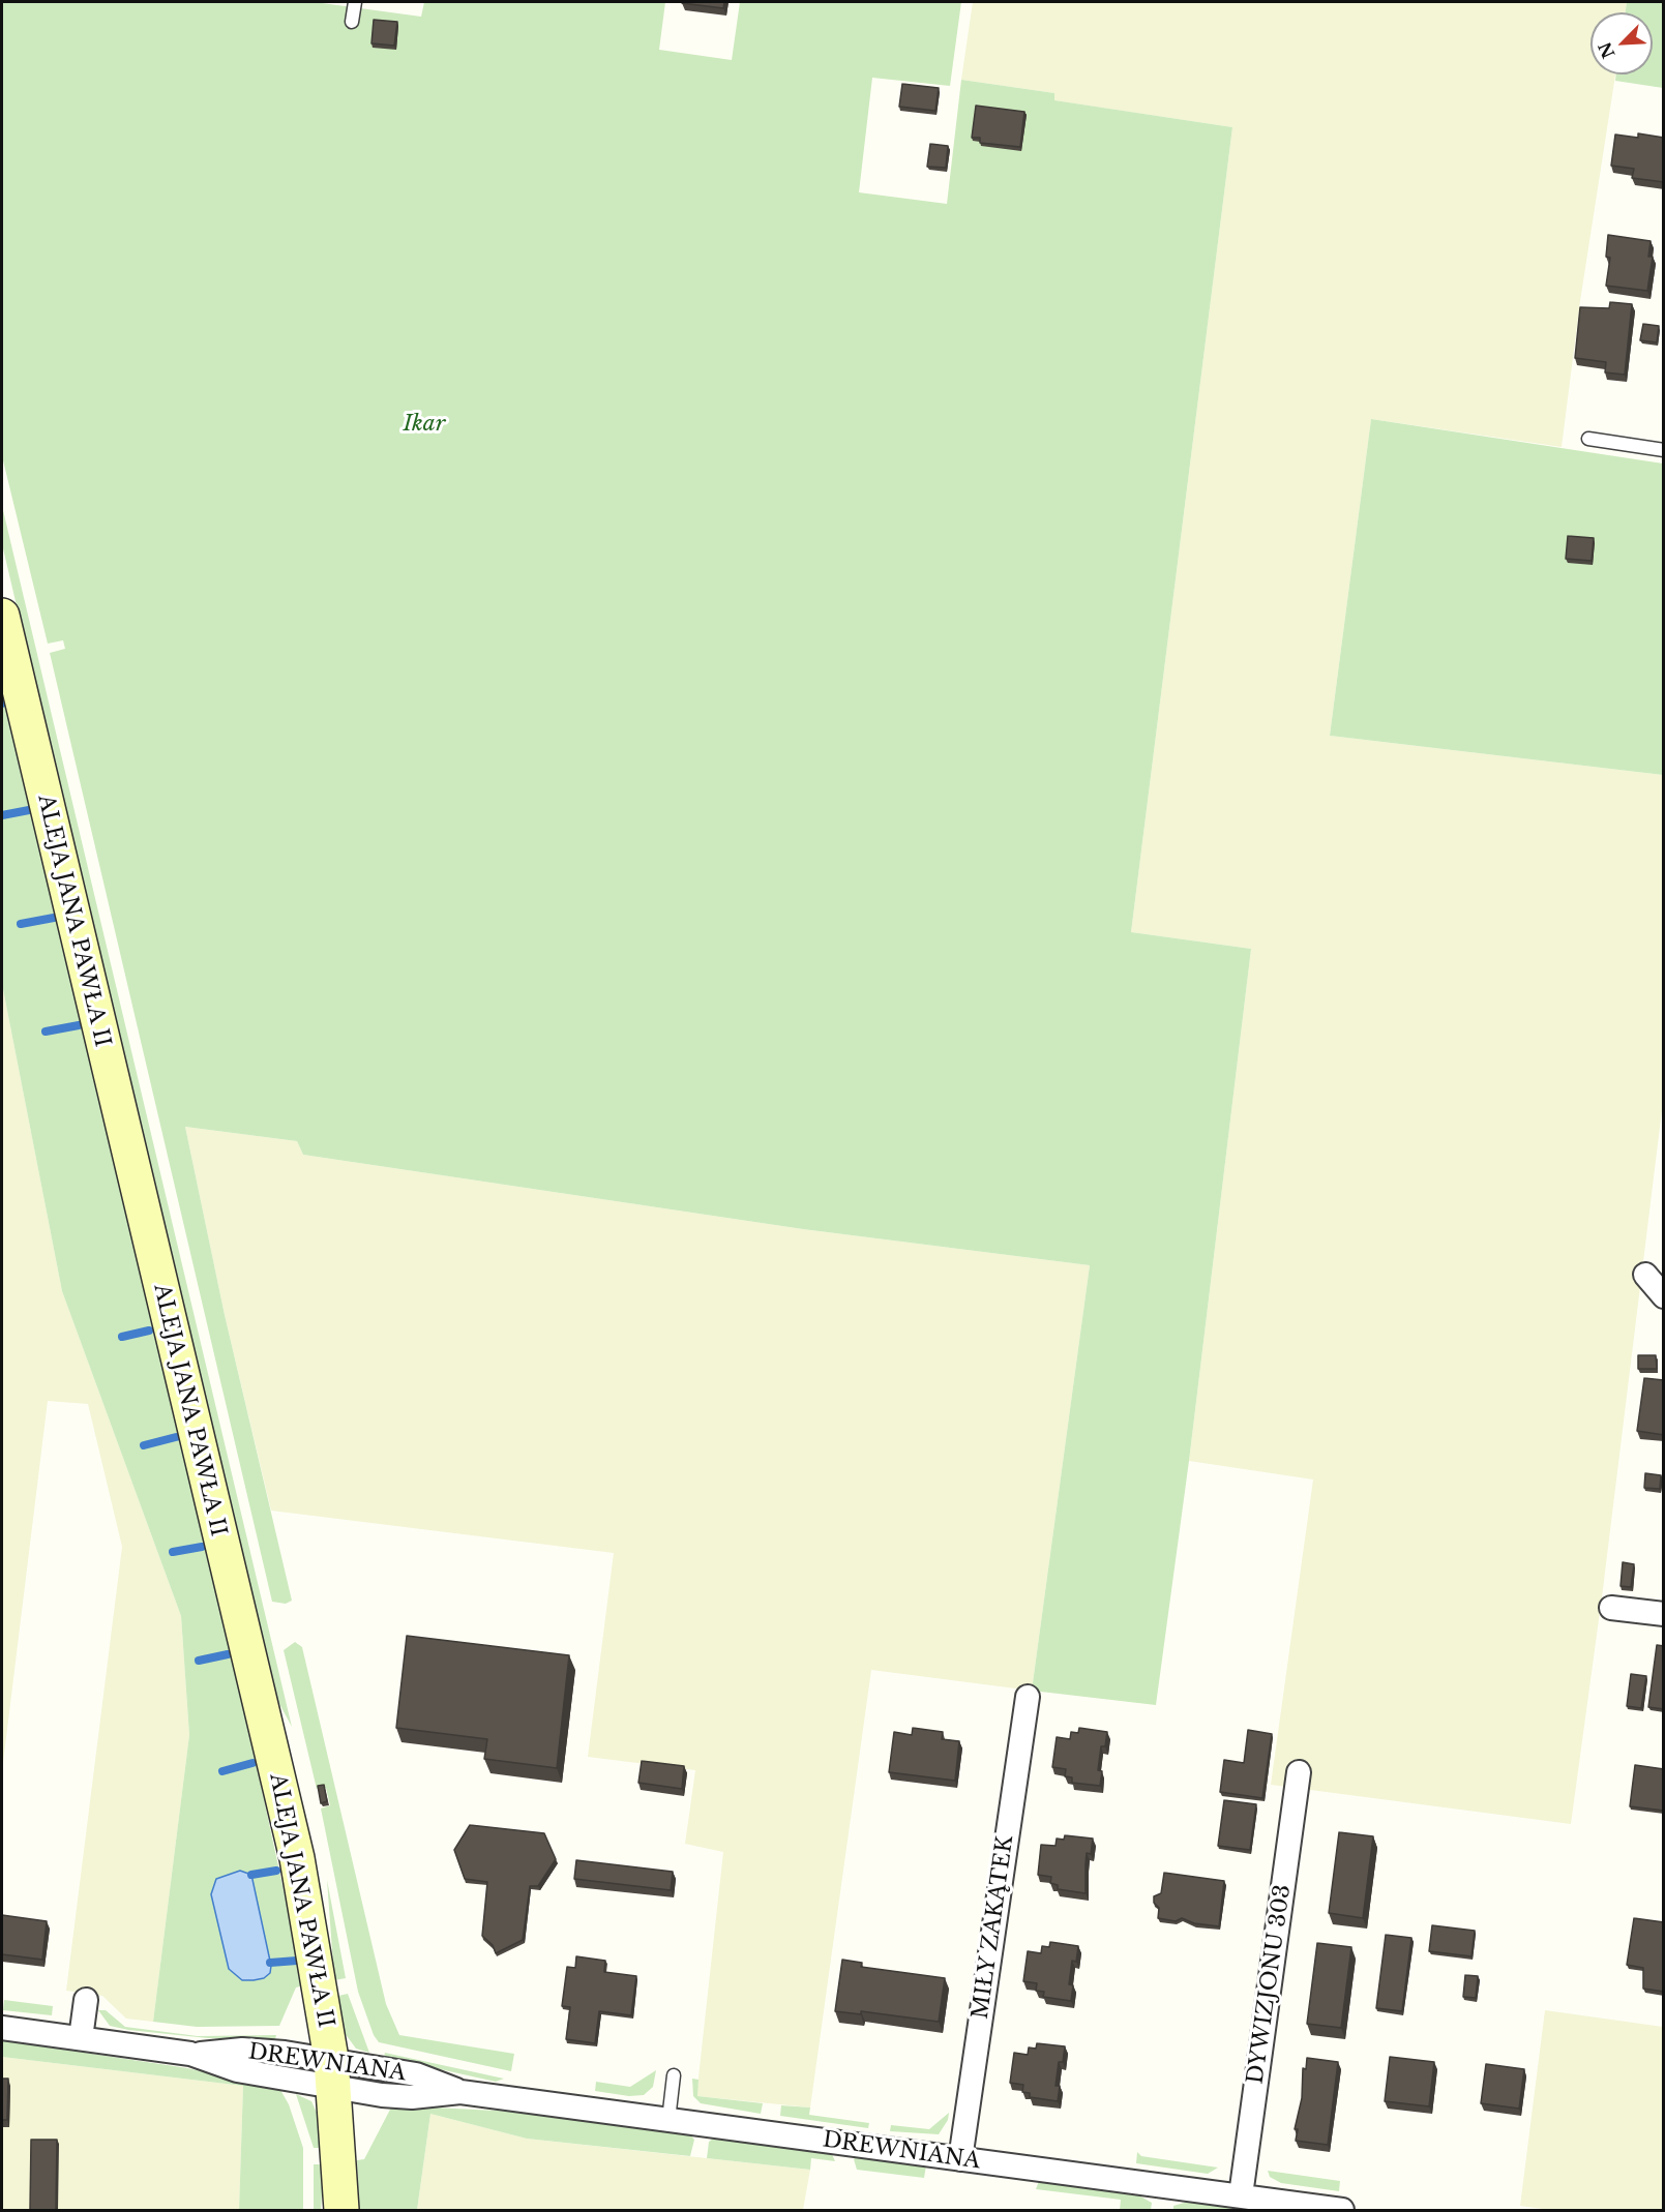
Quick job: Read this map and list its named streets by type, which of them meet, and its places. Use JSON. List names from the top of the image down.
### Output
{
  "streets": {
    "street": [
      "ALEJA JANA PAWŁA II",
      "MIŁY ZAKĄTEK",
      "DYWIZJONU 303",
      "DREWNIANA"
    ]
  },
  "crossings": [
    ["ALEJA JANA PAWŁA II", "DREWNIANA"],
    ["MIŁY ZAKĄTEK", "DREWNIANA"],
    ["DYWIZJONU 303", "DREWNIANA"]
  ],
  "parks": ["Ikar"],
  "north": "bottom left"
}
